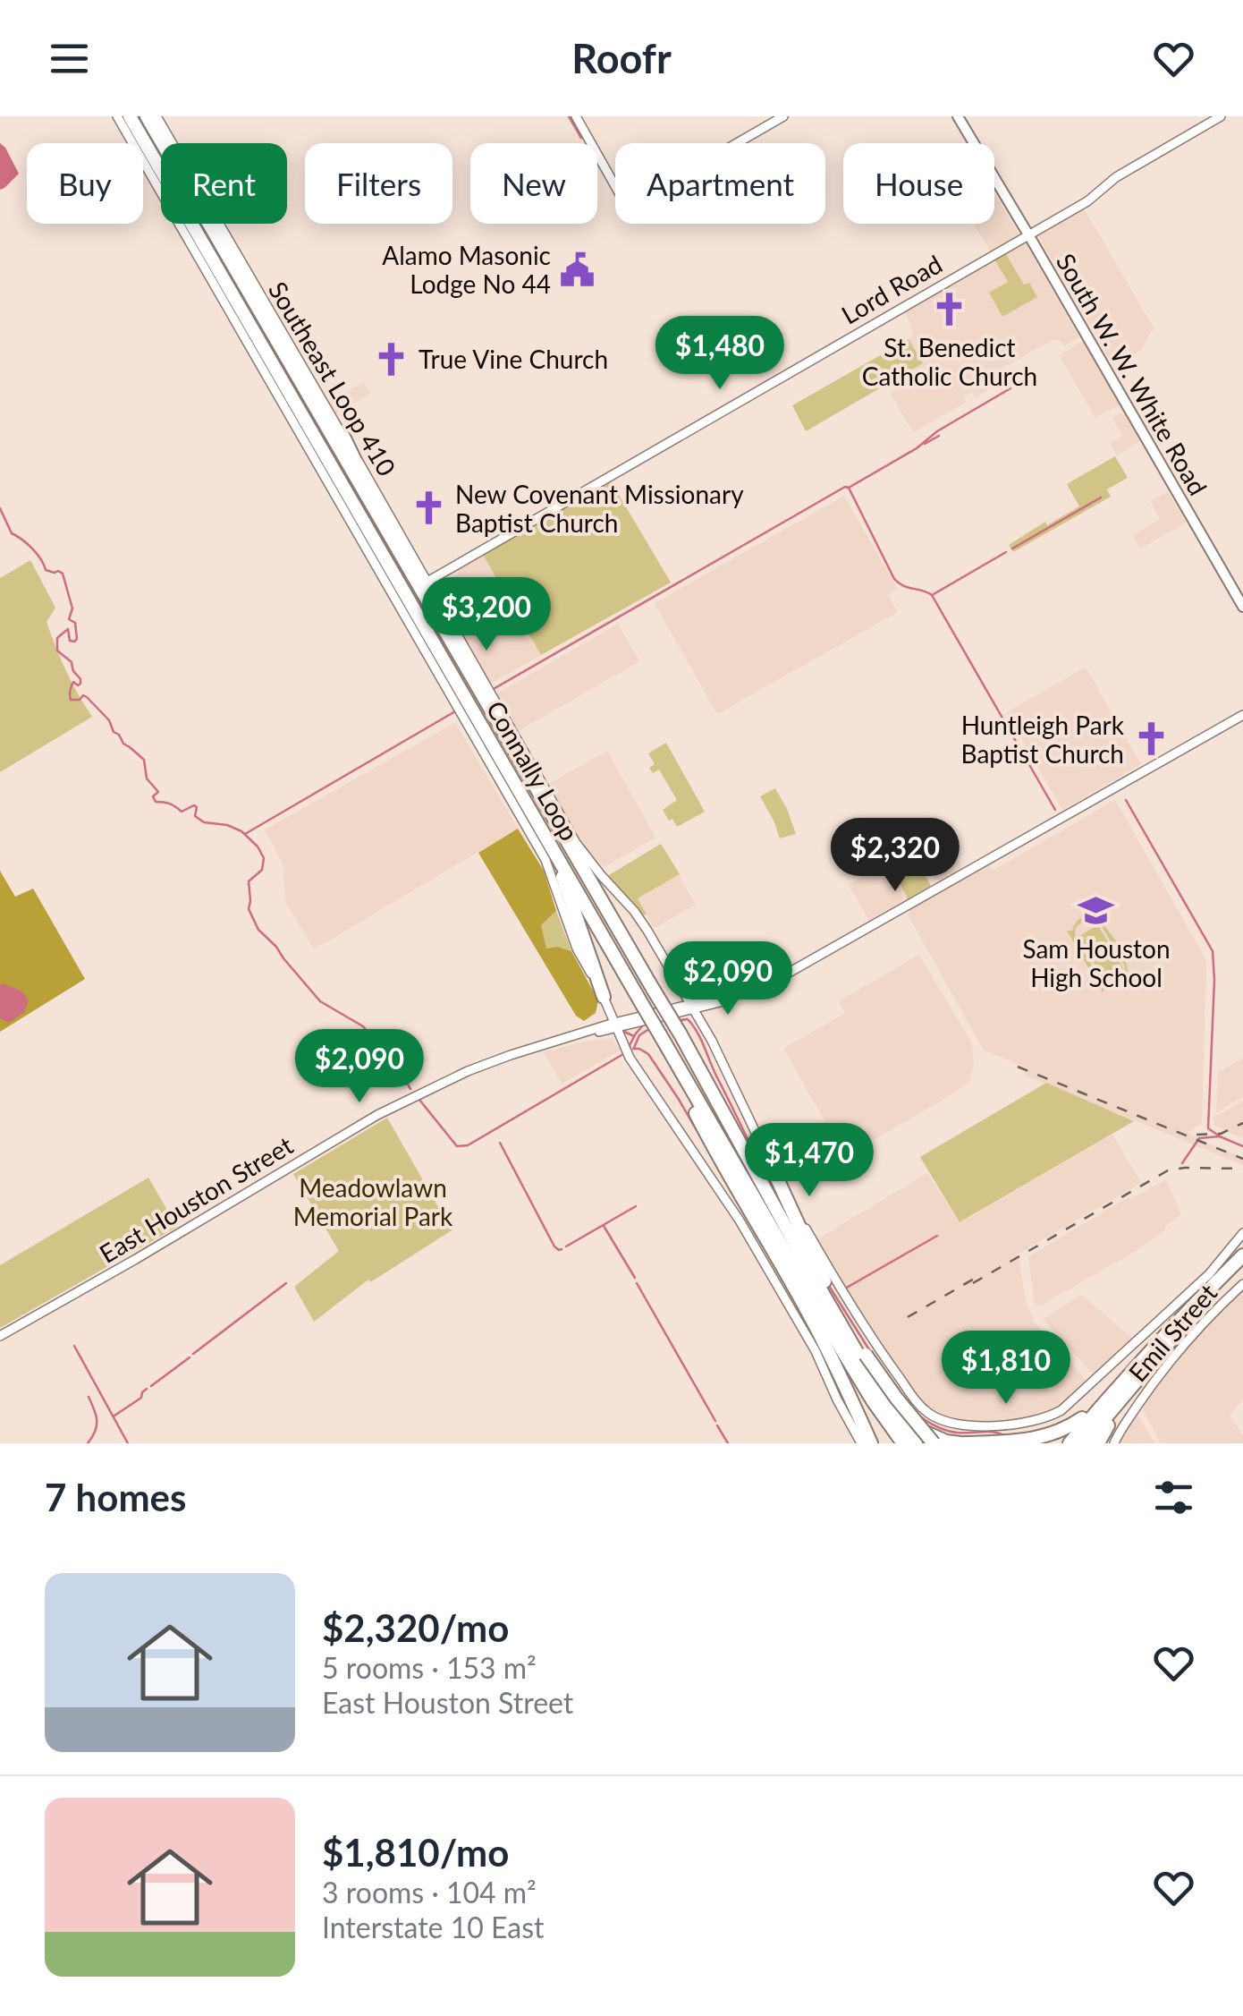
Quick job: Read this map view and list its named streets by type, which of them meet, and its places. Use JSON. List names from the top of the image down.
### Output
{
  "streets": {
    "highway": ["Connally Loop"],
    "main road": [
      "Lord Road",
      "South W. W. White Road",
      "Southeast Loop 410",
      "East Houston Street",
      "Emil Street"
    ]
  },
  "crossings": [
    ["Lord Road", "South W. W. White Road"],
    ["Lord Road", "Southeast Loop 410"],
    ["Southeast Loop 410", "East Houston Street"]
  ],
  "parks": ["Meadowlawn Memorial Park"],
  "places": {
    "public building": ["Alamo Masonic Lodge No 44"],
    "church": [
      "St. Benedict Catholic Church",
      "True Vine Church",
      "New Covenant Missionary Baptist Church",
      "Huntleigh Park Baptist Church"
    ],
    "school or university": ["Sam Houston High School"]
  },
  "page": {
    "header": "Roofr",
    "chip": [
      "Buy",
      "Rent",
      "Filters",
      "New",
      "Apartment",
      "House"
    ],
    "price": [
      "$1,480",
      "$3,200",
      "$2,320",
      "$2,090",
      "$2,090",
      "$1,470",
      "$1,810"
    ],
    "heading": "7 homes",
    "list": [
      {
        "name": "$2,320/mo",
        "note": "5 rooms · 153 m² · East Houston Street"
      },
      {
        "name": "$1,810/mo",
        "note": "3 rooms · 104 m² · Interstate 10 East"
      }
    ]
  }
}
